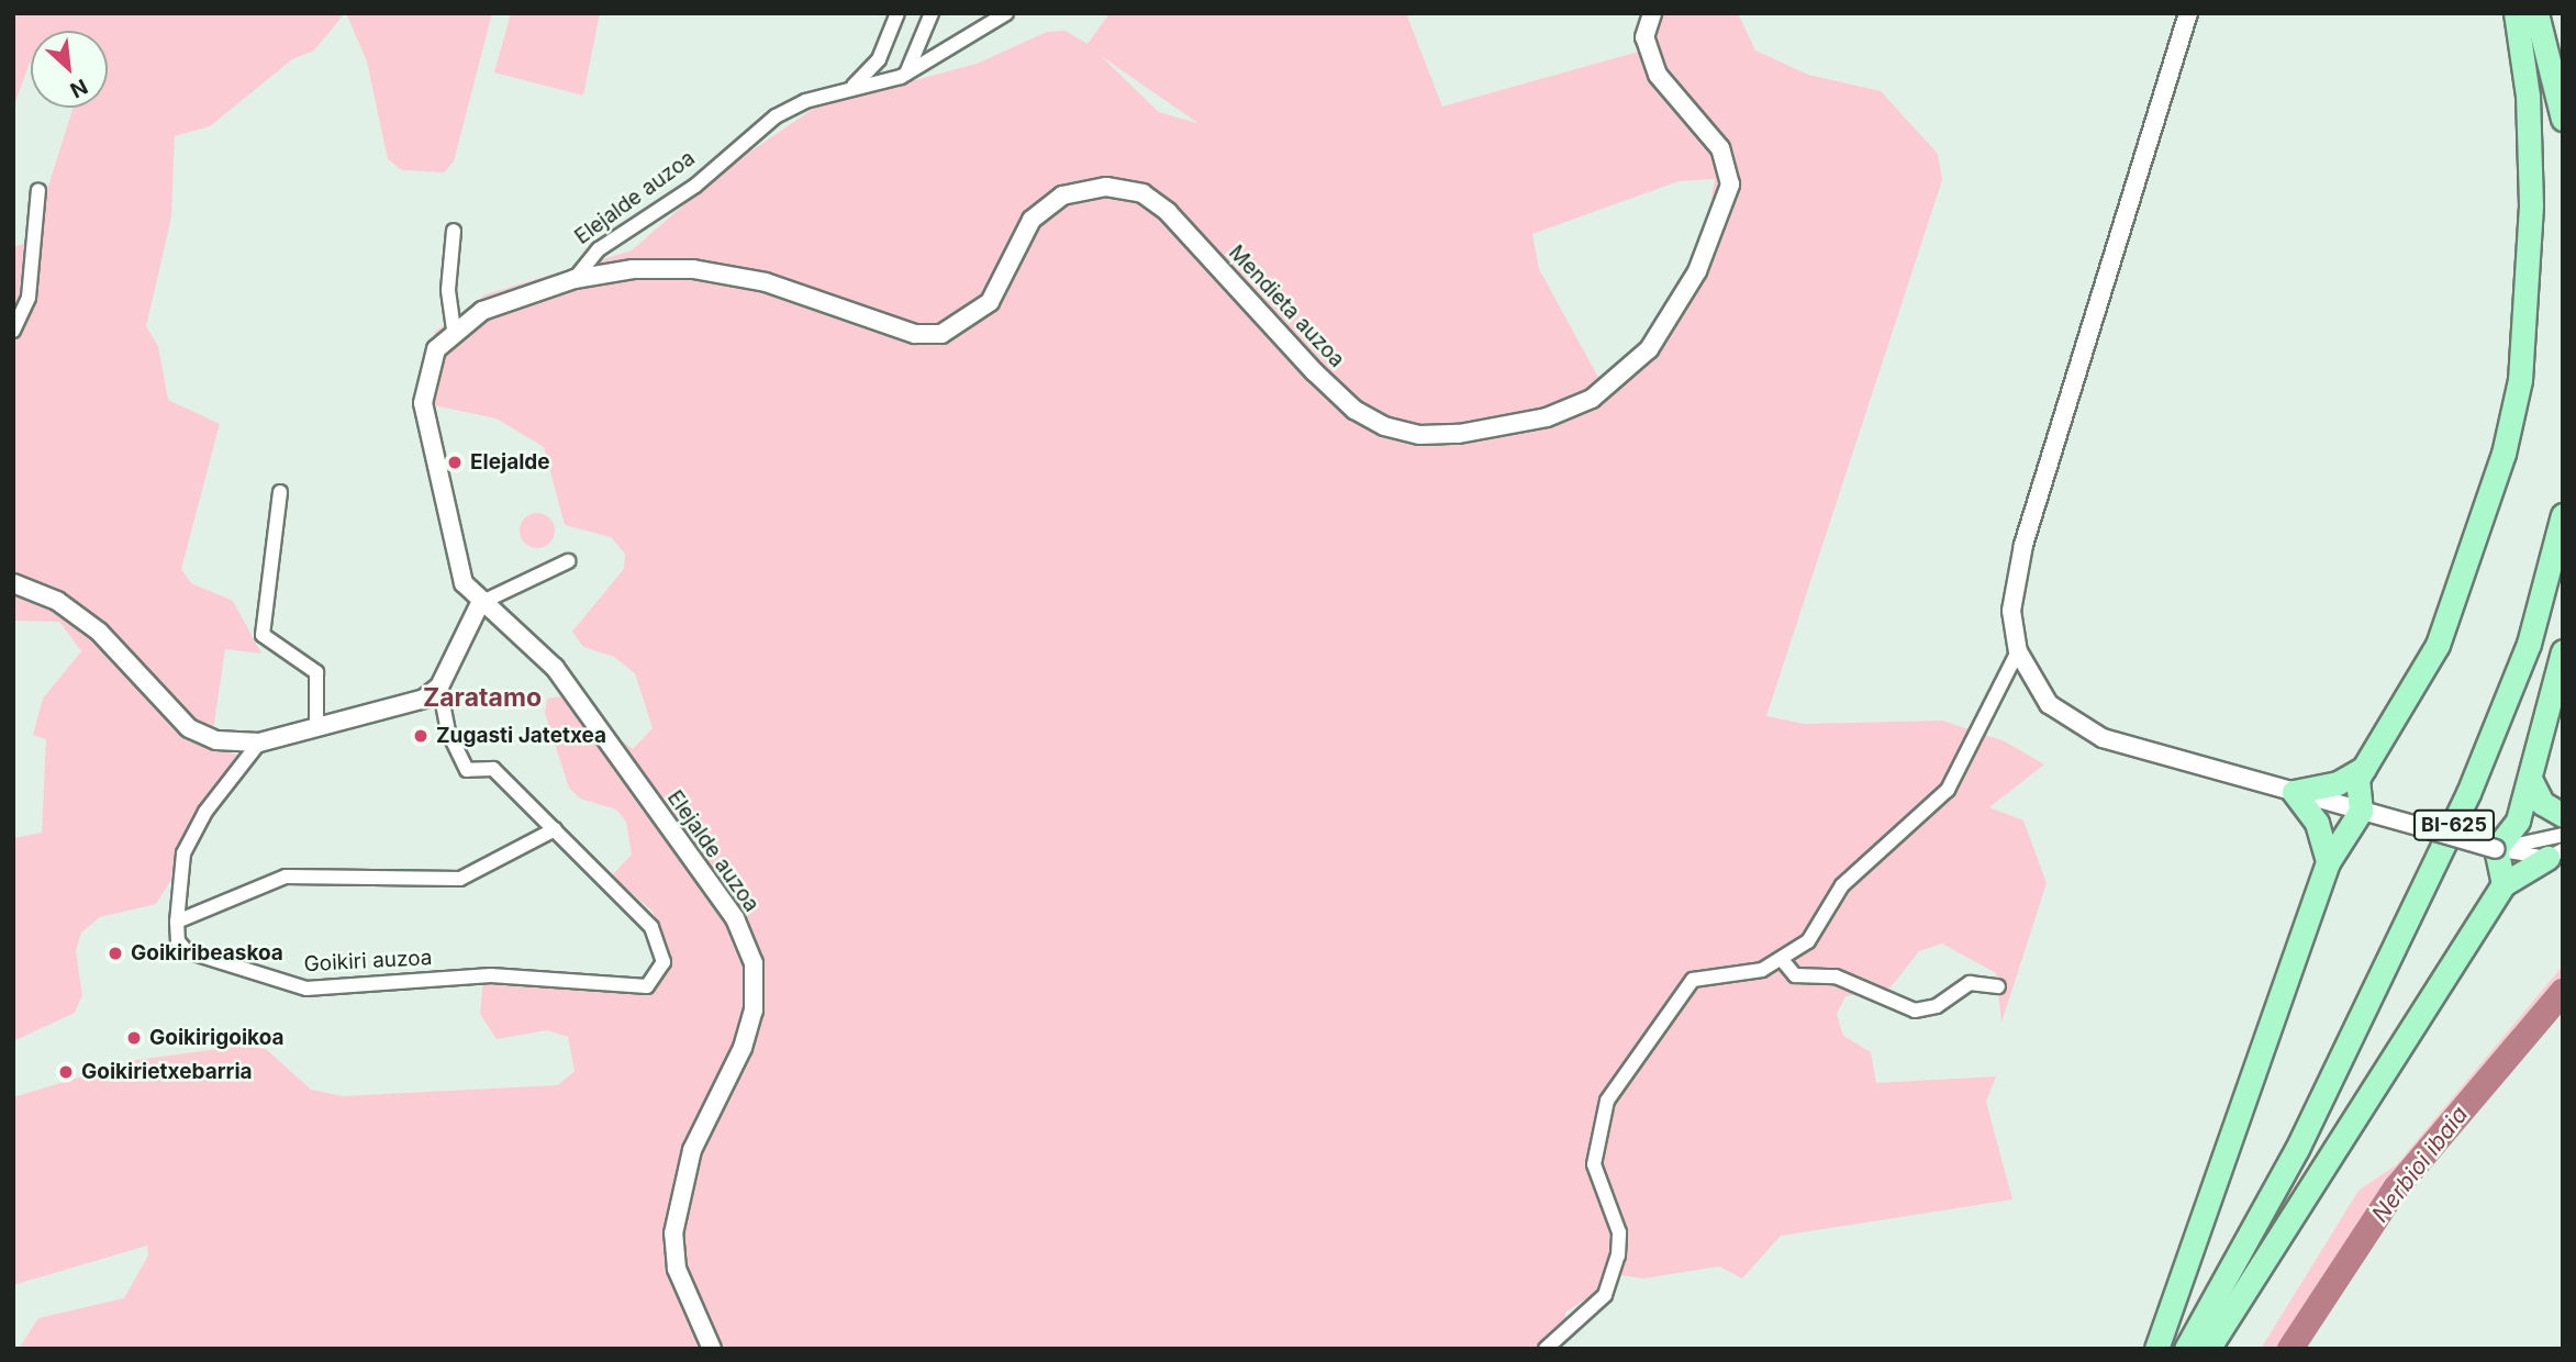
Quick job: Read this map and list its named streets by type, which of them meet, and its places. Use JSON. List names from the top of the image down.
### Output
{
  "streets": {
    "main road": ["BI-625"],
    "street": ["Elejalde auzoa", "Mendieta auzoa", "Goikiri auzoa"]
  },
  "crossings": [
    ["Elejalde auzoa", "Mendieta auzoa"]
  ],
  "districts": ["Zaratamo"],
  "water": ["Nerbioi ibaia"],
  "places": [
    "Elejalde",
    "Zugasti Jatetxea",
    "Goikiribeaskoa",
    "Goikirigoikoa",
    "Goikirietxebarria"
  ],
  "north": "bottom right"
}
